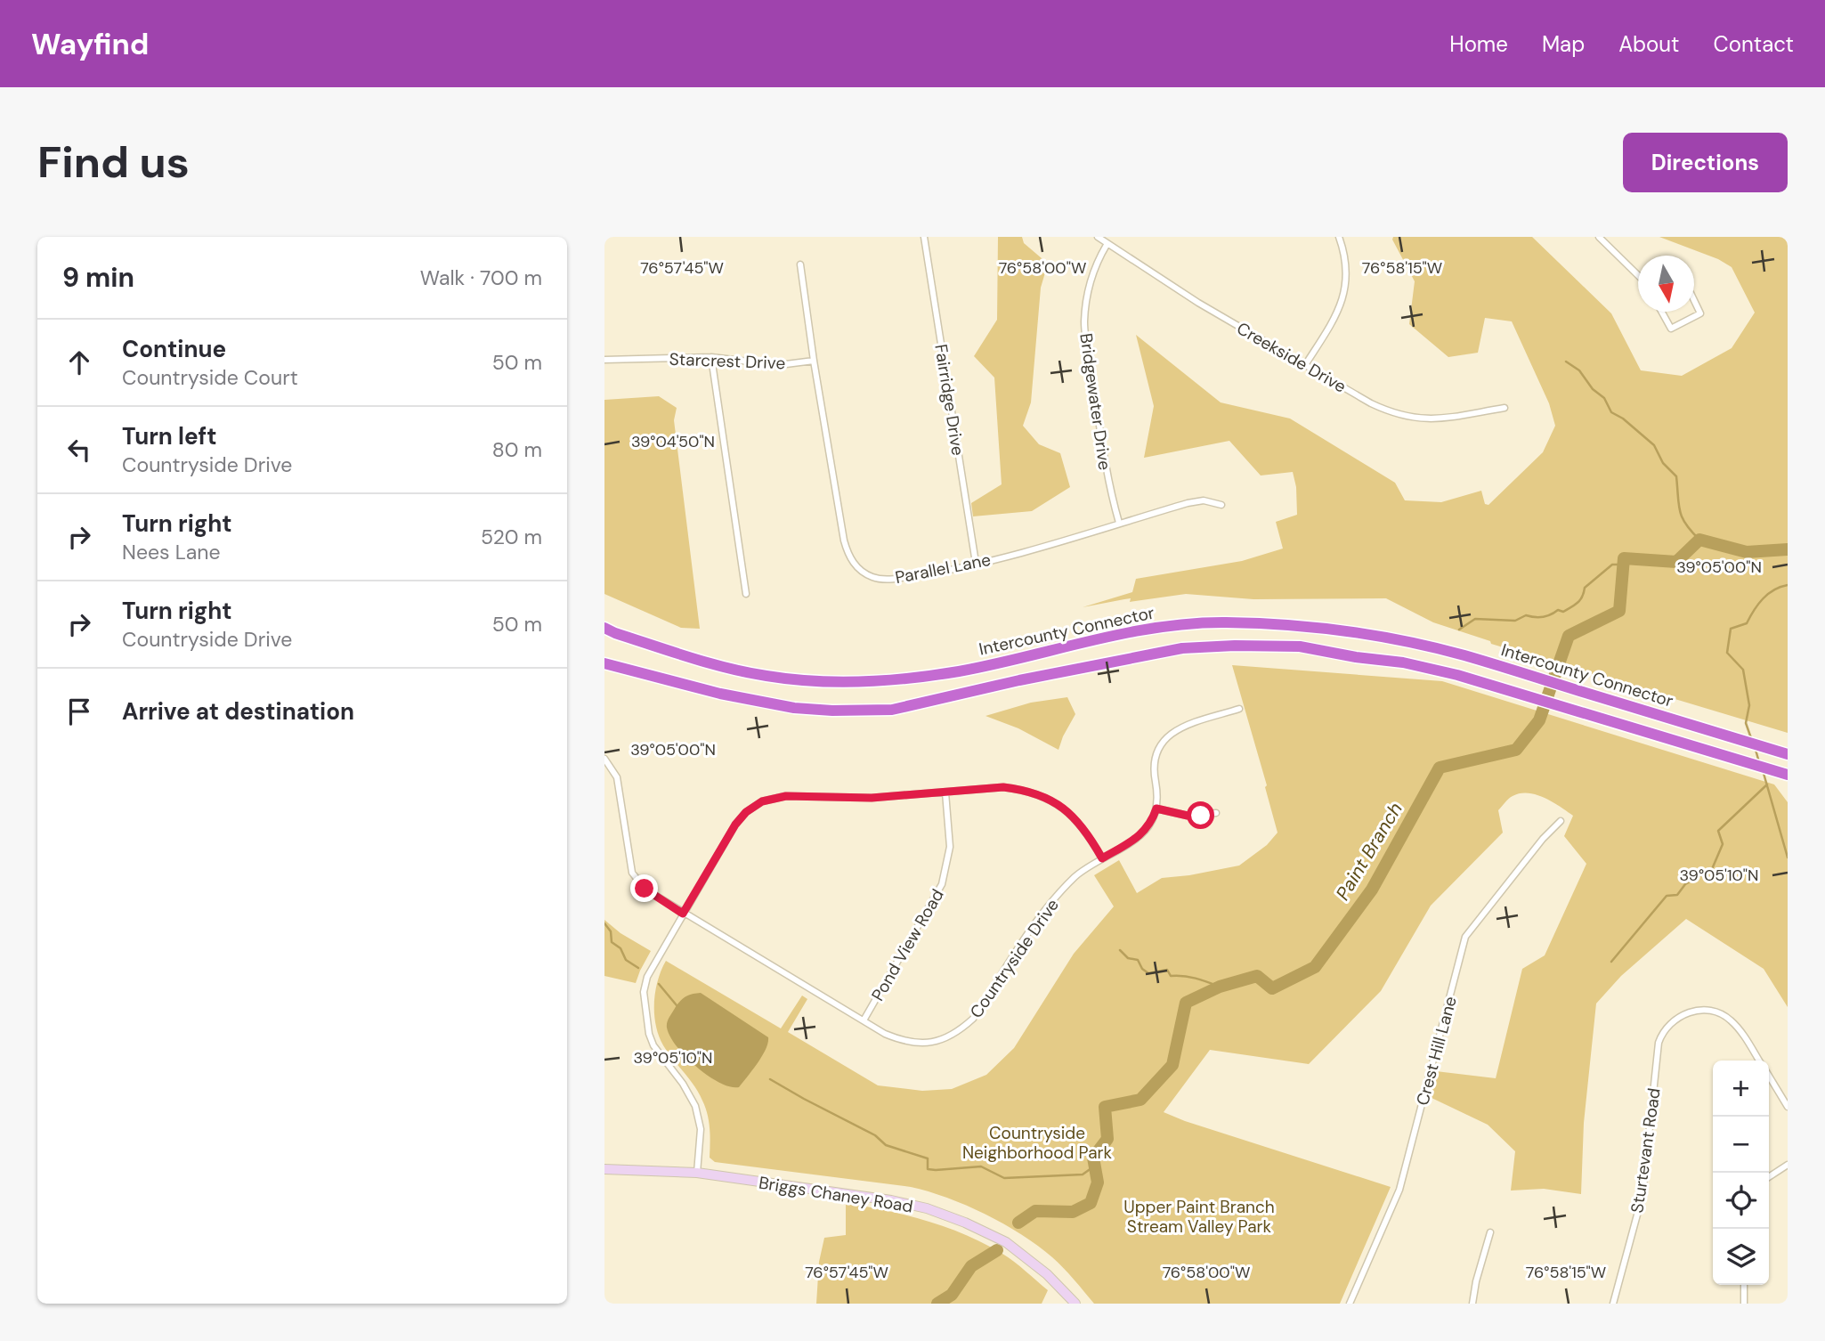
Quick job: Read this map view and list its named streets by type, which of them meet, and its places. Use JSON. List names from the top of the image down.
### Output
{
  "streets": {
    "highway": ["Intercounty Connector"],
    "main road": ["Briggs Chaney Road"],
    "street": [
      "Creekside Drive",
      "Starcrest Drive",
      "Fairridge Drive",
      "Bridgewater Drive",
      "Parallel Lane",
      "Pond View Road",
      "Countryside Drive",
      "Crest Hill Lane",
      "Sturtevant Road"
    ]
  },
  "crossings": [
    ["Creekside Drive", "Bridgewater Drive"],
    ["Starcrest Drive", "Parallel Lane"],
    ["Fairridge Drive", "Parallel Lane"],
    ["Bridgewater Drive", "Parallel Lane"],
    ["Pond View Road", "Countryside Drive"]
  ],
  "water": ["Paint Branch"],
  "parks": ["Countryside Neighborhood Park", "Upper Paint Branch Stream Valley Park"],
  "north": "bottom",
  "page": {
    "header": "Wayfind",
    "nav": [
      "Home",
      "Map",
      "About",
      "Contact"
    ],
    "buttons": "Directions",
    "title": "Find us",
    "heading": ["9 min", "Walk · 700 m"],
    "list": [
      ["Continue", "Countryside Court", "50 m"],
      ["Turn left", "Countryside Drive", "80 m"],
      ["Turn right", "Nees Lane", "520 m"],
      ["Turn right", "Countryside Drive", "50 m"],
      "Arrive at destination"
    ],
    "map_buttons": ["+", "−"]
  },
  "coordinates": [
    "76°57'45\"W",
    "76°58'00\"W",
    "76°58'15\"W",
    "39°04'50\"N",
    "39°05'00\"N",
    "39°05'10\"N"
  ]
}
